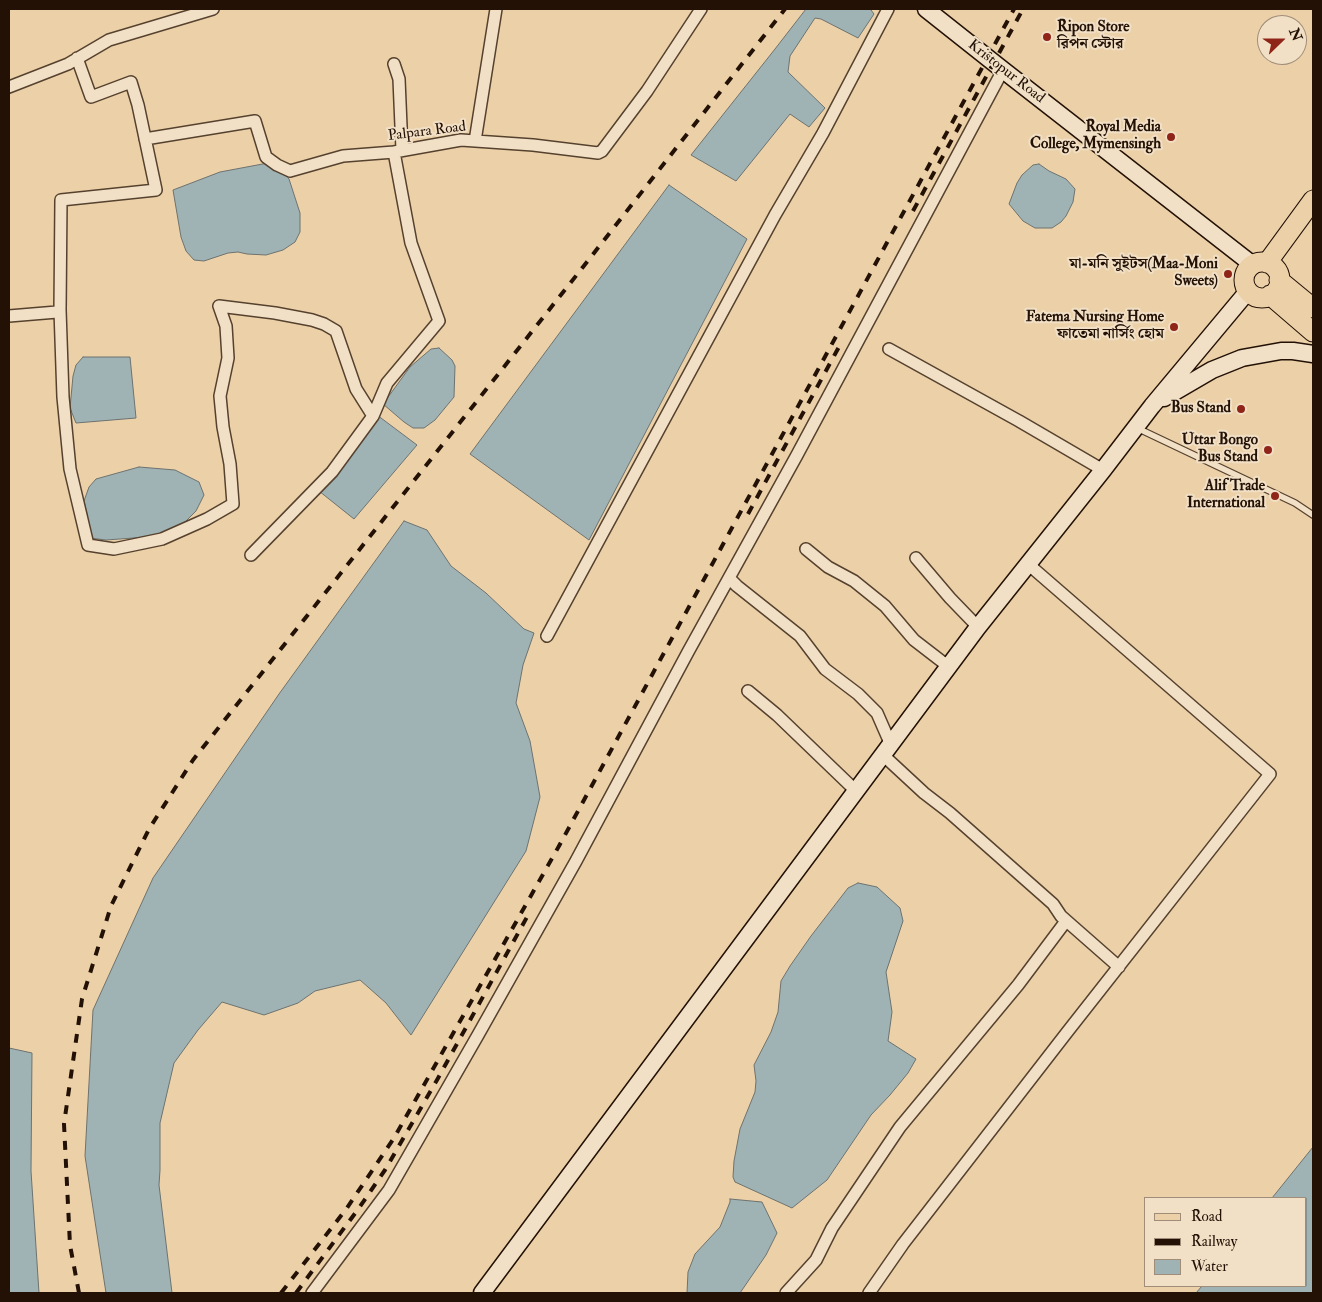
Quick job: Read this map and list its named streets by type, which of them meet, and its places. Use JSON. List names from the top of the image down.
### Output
{
  "streets": {
    "main road": ["Kristopur Road"],
    "street": ["Palpara Road"]
  },
  "places": [
    "Ripon Store রিপন স্টোর",
    "Royal Media College, Mymensingh",
    "মা-মনি সুইটস(Maa-Moni Sweets)",
    "Fatema Nursing Home ফাতেমা নার্সিং হোম",
    "Bus Stand",
    "Uttar Bongo Bus Stand",
    "Alif Trade International"
  ],
  "legend": ["Road", "Railway", "Water"],
  "north": "right"
}
